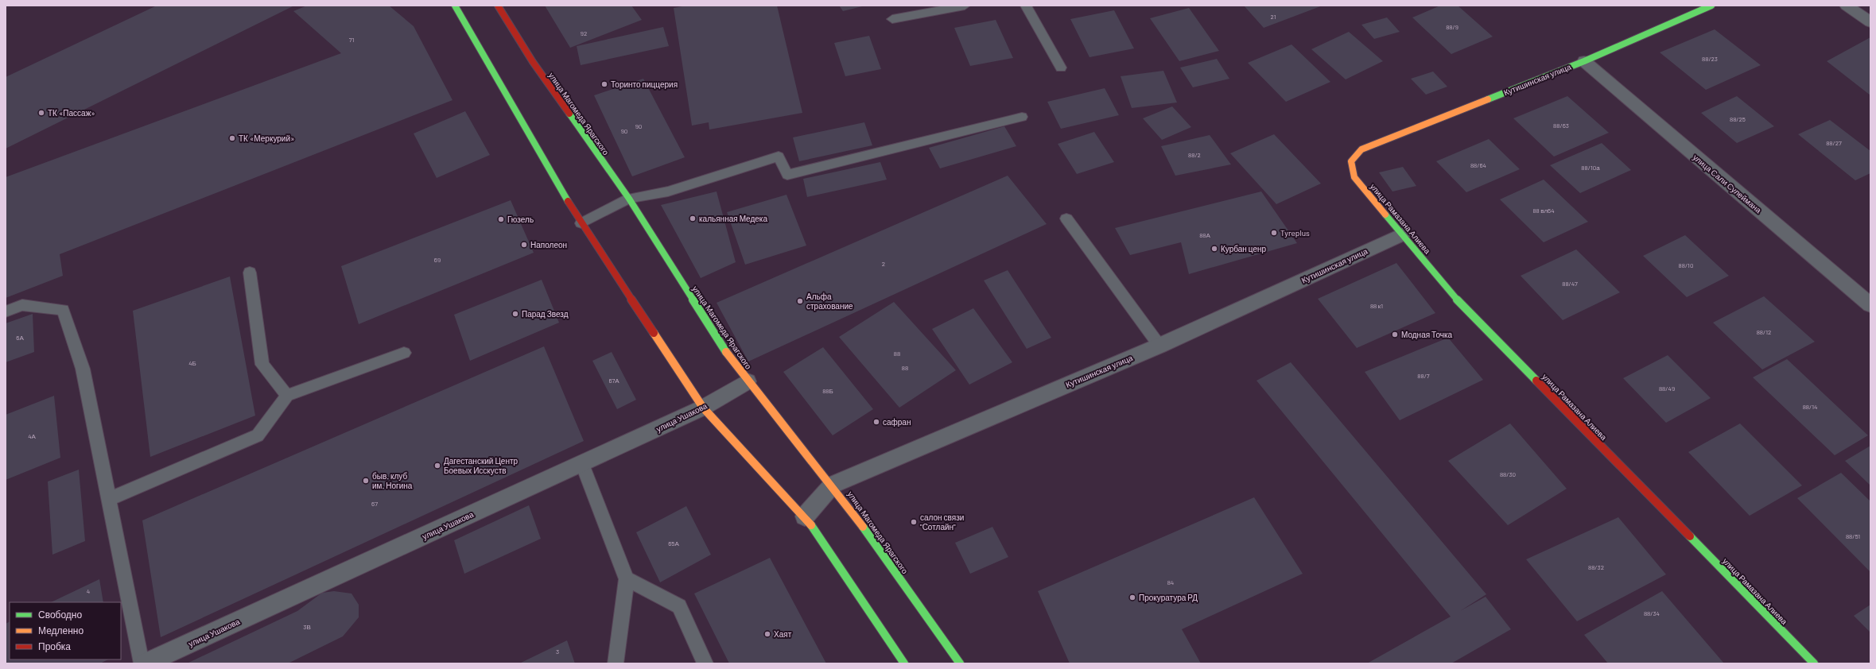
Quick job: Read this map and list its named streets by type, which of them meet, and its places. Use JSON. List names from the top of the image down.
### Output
{
  "streets": {
    "main road": ["Кутишинская улица", "улица Магомеда Ярагского", "улица Рамазана Алиева"],
    "street": ["улица Сали Сулеймана", "улица Ушакова"]
  },
  "crossings": [
    ["Кутишинская улица", "улица Магомеда Ярагского"],
    ["Кутишинская улица", "улица Сали Сулеймана"],
    ["Кутишинская улица", "улица Рамазана Алиева"],
    ["улица Магомеда Ярагского", "улица Ушакова"]
  ],
  "places": [
    "Торинто пиццерия",
    "ТК «Пассаж»",
    "ТК «Меркурий»",
    "кальянная Медека",
    "Гюзель",
    "Tyreplus",
    "Наполеон",
    "Курбан ценр",
    "Альфа страхование",
    "Парад Звезд",
    "Модная Точка",
    "сафран",
    "Дагестанский Центр Боевых Исскуств",
    "быв. клуб им. Ногина",
    "салон связи \"Сотлайн\"",
    "Прокуратура РД",
    "Хаят"
  ],
  "house_numbers": [
    "21",
    "88/9",
    "92",
    "71",
    "88/23",
    "88/25",
    "88/63",
    "90",
    "90",
    "88/27",
    "88/2",
    "88/64",
    "88/10а",
    "88 вл64",
    "88А",
    "69",
    "2",
    "88/10",
    "88/47",
    "88 к1",
    "88/12",
    "6А",
    "88",
    "4Б",
    "88",
    "88/7",
    "67А",
    "88/49",
    "88Б",
    "88/14",
    "4А",
    "88/30",
    "67",
    "88/51",
    "65А",
    "88/32",
    "84",
    "4",
    "88/34",
    "3В",
    "3"
  ],
  "legend": ["Свободно", "Медленно", "Пробка"]
}
